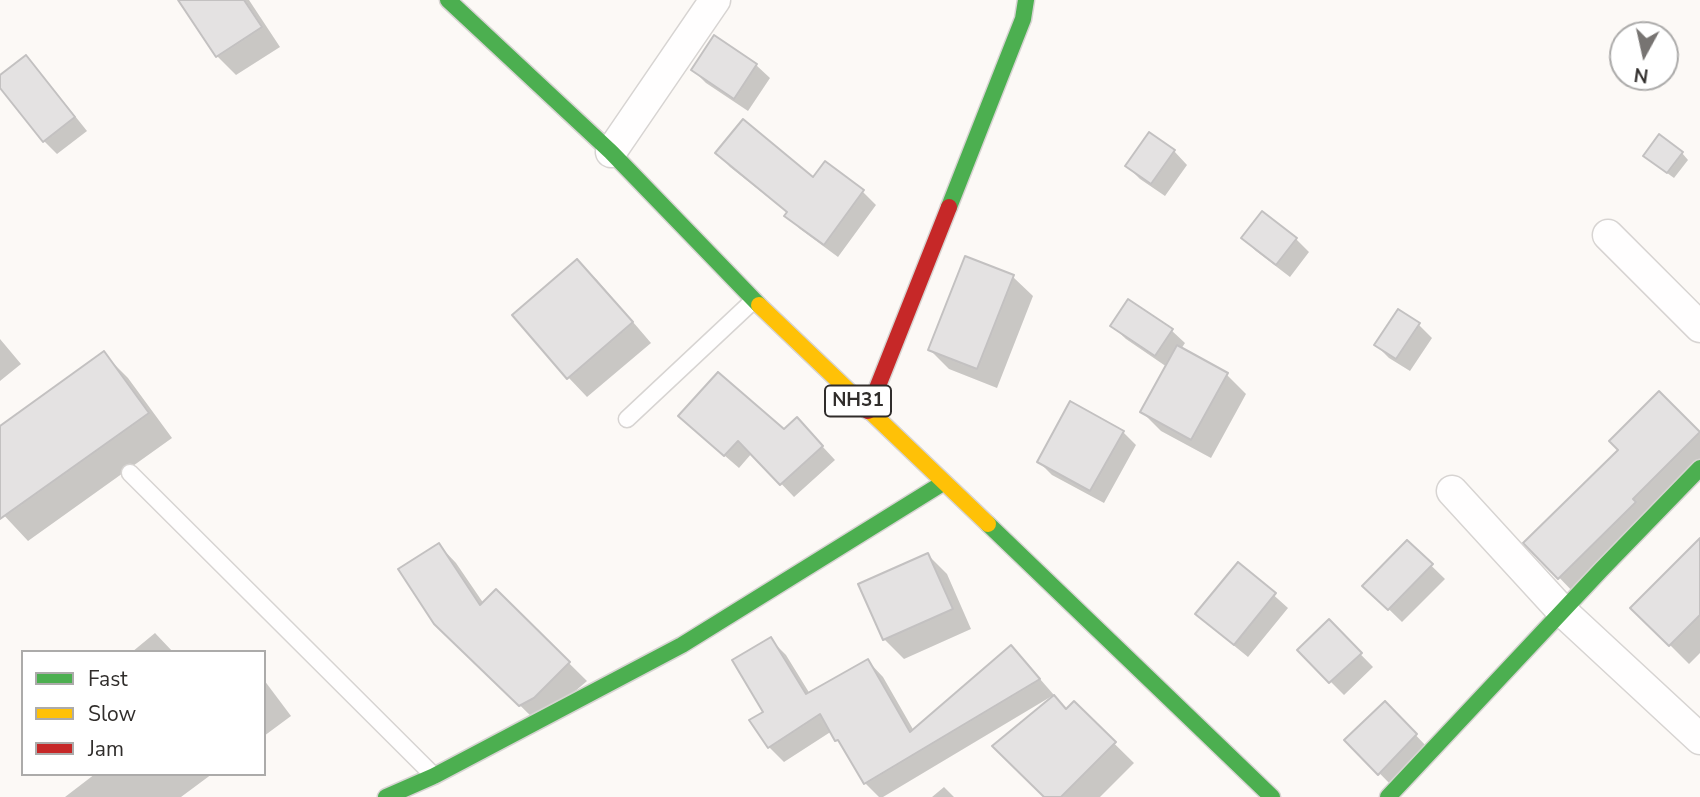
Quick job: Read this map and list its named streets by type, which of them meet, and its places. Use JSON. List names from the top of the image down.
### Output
{
  "streets": {
    "main road": ["NH31"]
  },
  "legend": ["Fast", "Slow", "Jam"],
  "north": "bottom"
}
